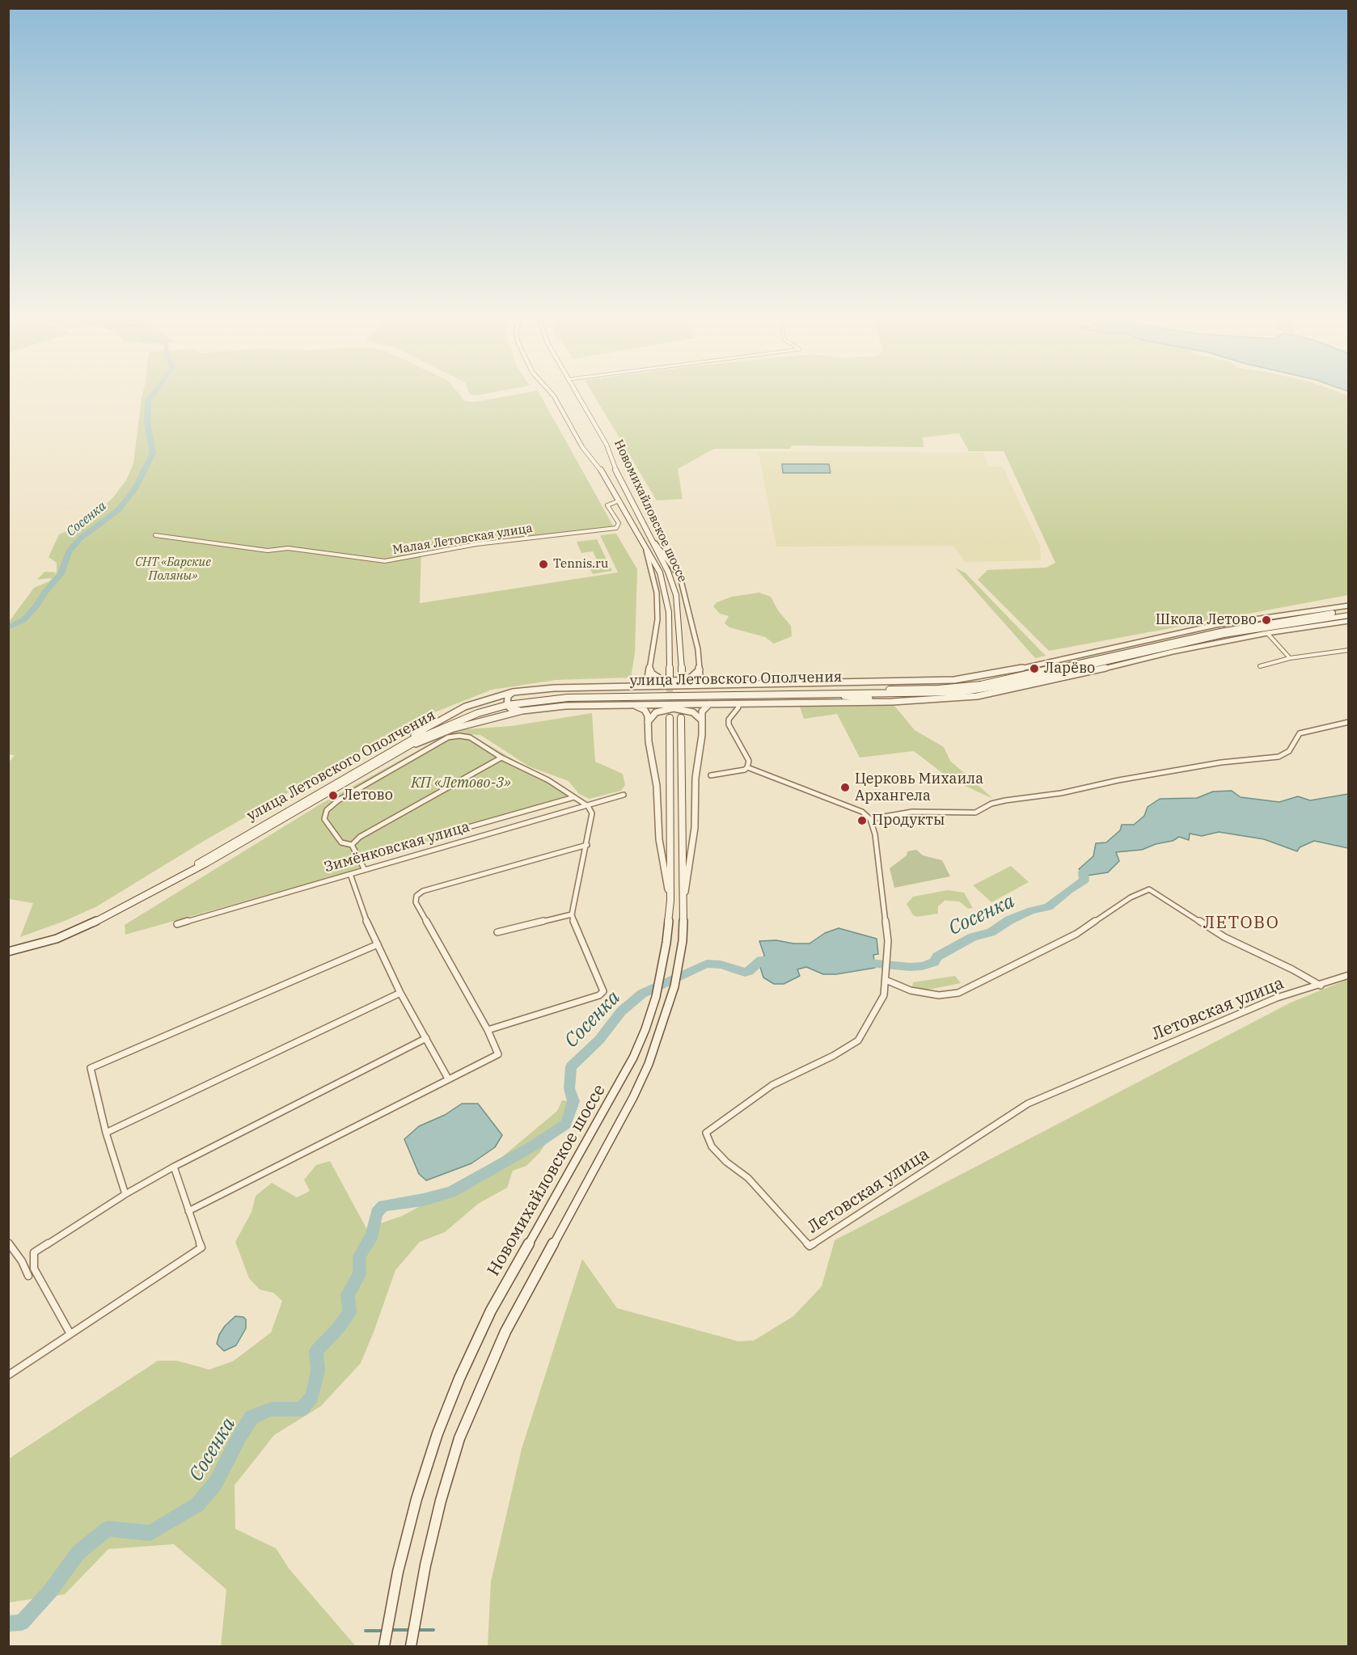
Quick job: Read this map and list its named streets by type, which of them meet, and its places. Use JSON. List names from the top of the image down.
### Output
{
  "streets": {
    "main road": ["Новомихайловское шоссе", "улица Летовского Ополчения"],
    "street": ["Малая Летовская улица", "Зимёнковская улица", "Летовская улица"]
  },
  "crossings": [
    ["Новомихайловское шоссе", "Малая Летовская улица"]
  ],
  "districts": ["ЛЕТОВО"],
  "water": ["Сосенка"],
  "parks": ["СНТ «Барские Поляны»", "КП «Летово-3»"],
  "places": [
    "Tennis.ru",
    "Школа Летово",
    "Ларёво",
    "Церковь Михаила Архангела",
    "Летово",
    "Продукты"
  ]
}
